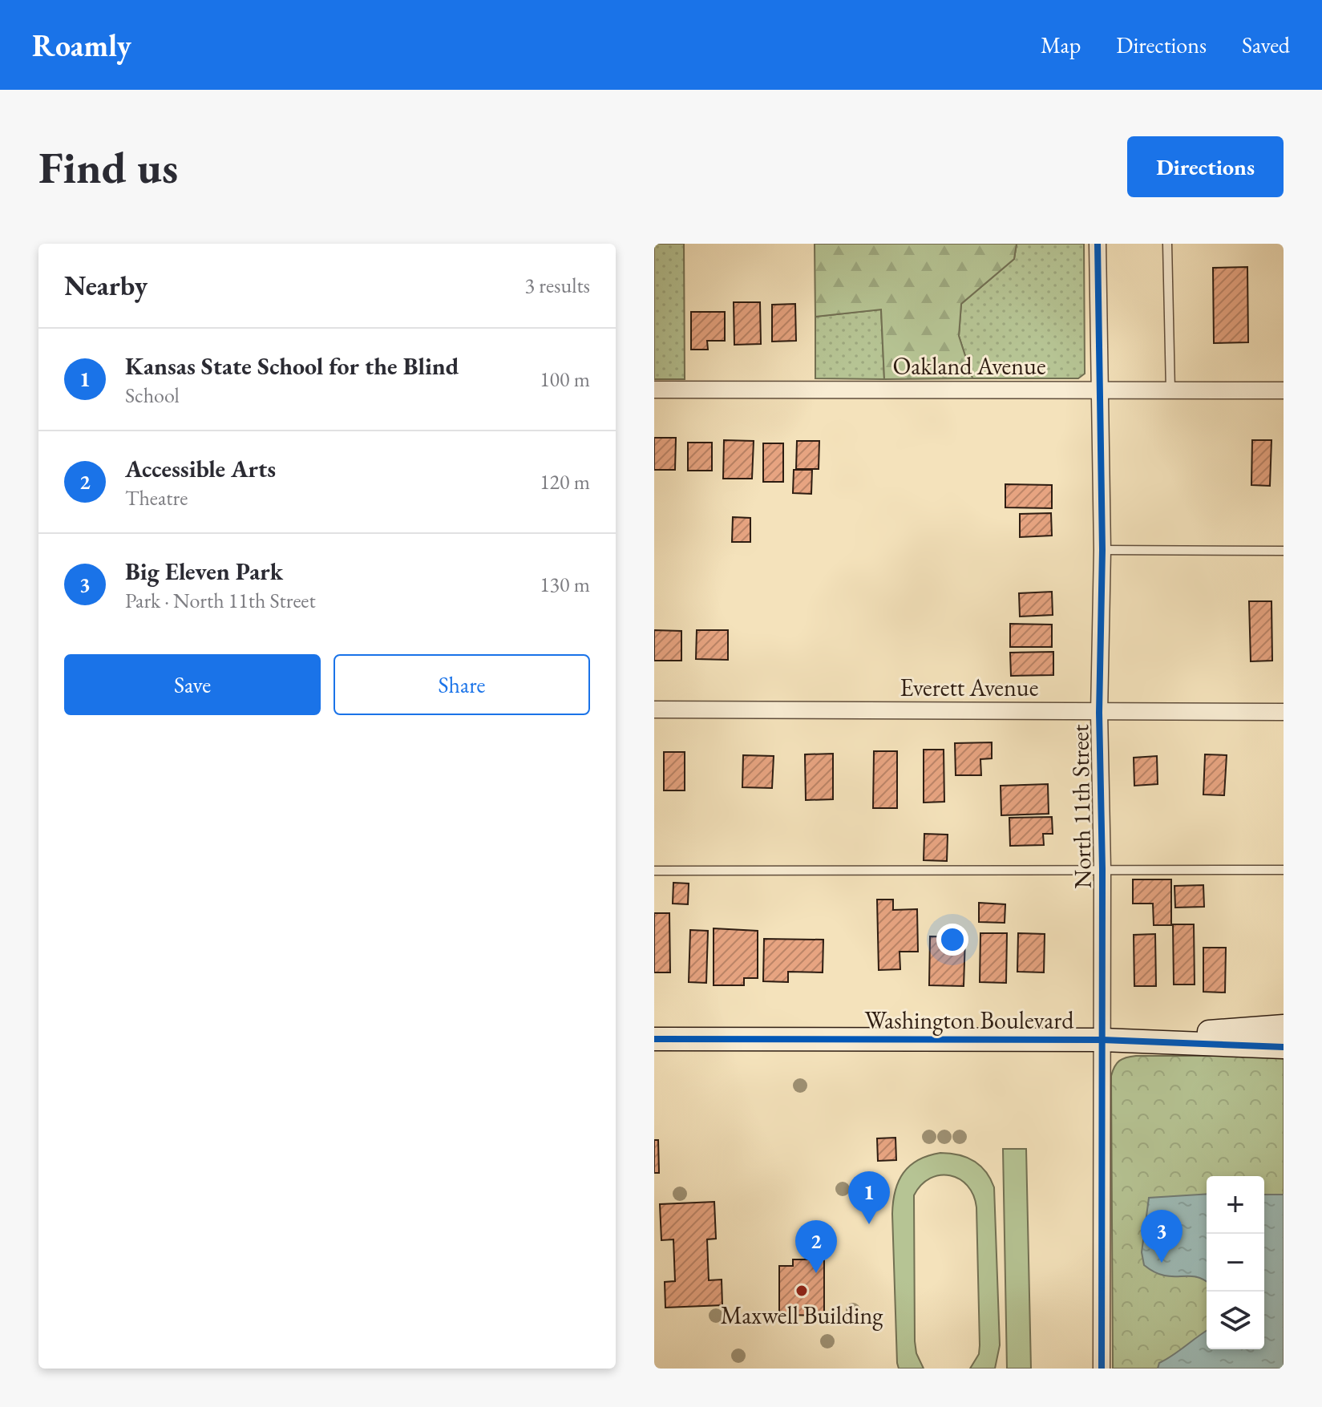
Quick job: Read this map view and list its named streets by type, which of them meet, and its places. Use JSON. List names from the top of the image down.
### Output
{
  "streets": {
    "street": [
      "Oakland Avenue",
      "Everett Avenue",
      "North 11th Street",
      "Washington Boulevard"
    ]
  },
  "crossings": [
    ["Oakland Avenue", "North 11th Street"],
    ["Everett Avenue", "North 11th Street"],
    ["North 11th Street", "Washington Boulevard"]
  ],
  "places": ["Maxwell Building"],
  "page": {
    "header": "Roamly",
    "nav": ["Map", "Directions", "Saved"],
    "buttons": [
      "Directions",
      ["Save", "Share"]
    ],
    "title": "Find us",
    "heading": ["Nearby", "3 results"],
    "list": [
      {
        "mark": "1",
        "name": "Kansas State School for the Blind",
        "note": "School",
        "value": "100 m"
      },
      {
        "mark": "2",
        "name": "Accessible Arts",
        "note": "Theatre",
        "value": "120 m"
      },
      {
        "mark": "3",
        "name": "Big Eleven Park",
        "note": "Park · North 11th Street",
        "value": "130 m"
      }
    ],
    "pins": ["1", "3", "2"],
    "map_buttons": ["+", "−"]
  }
}
